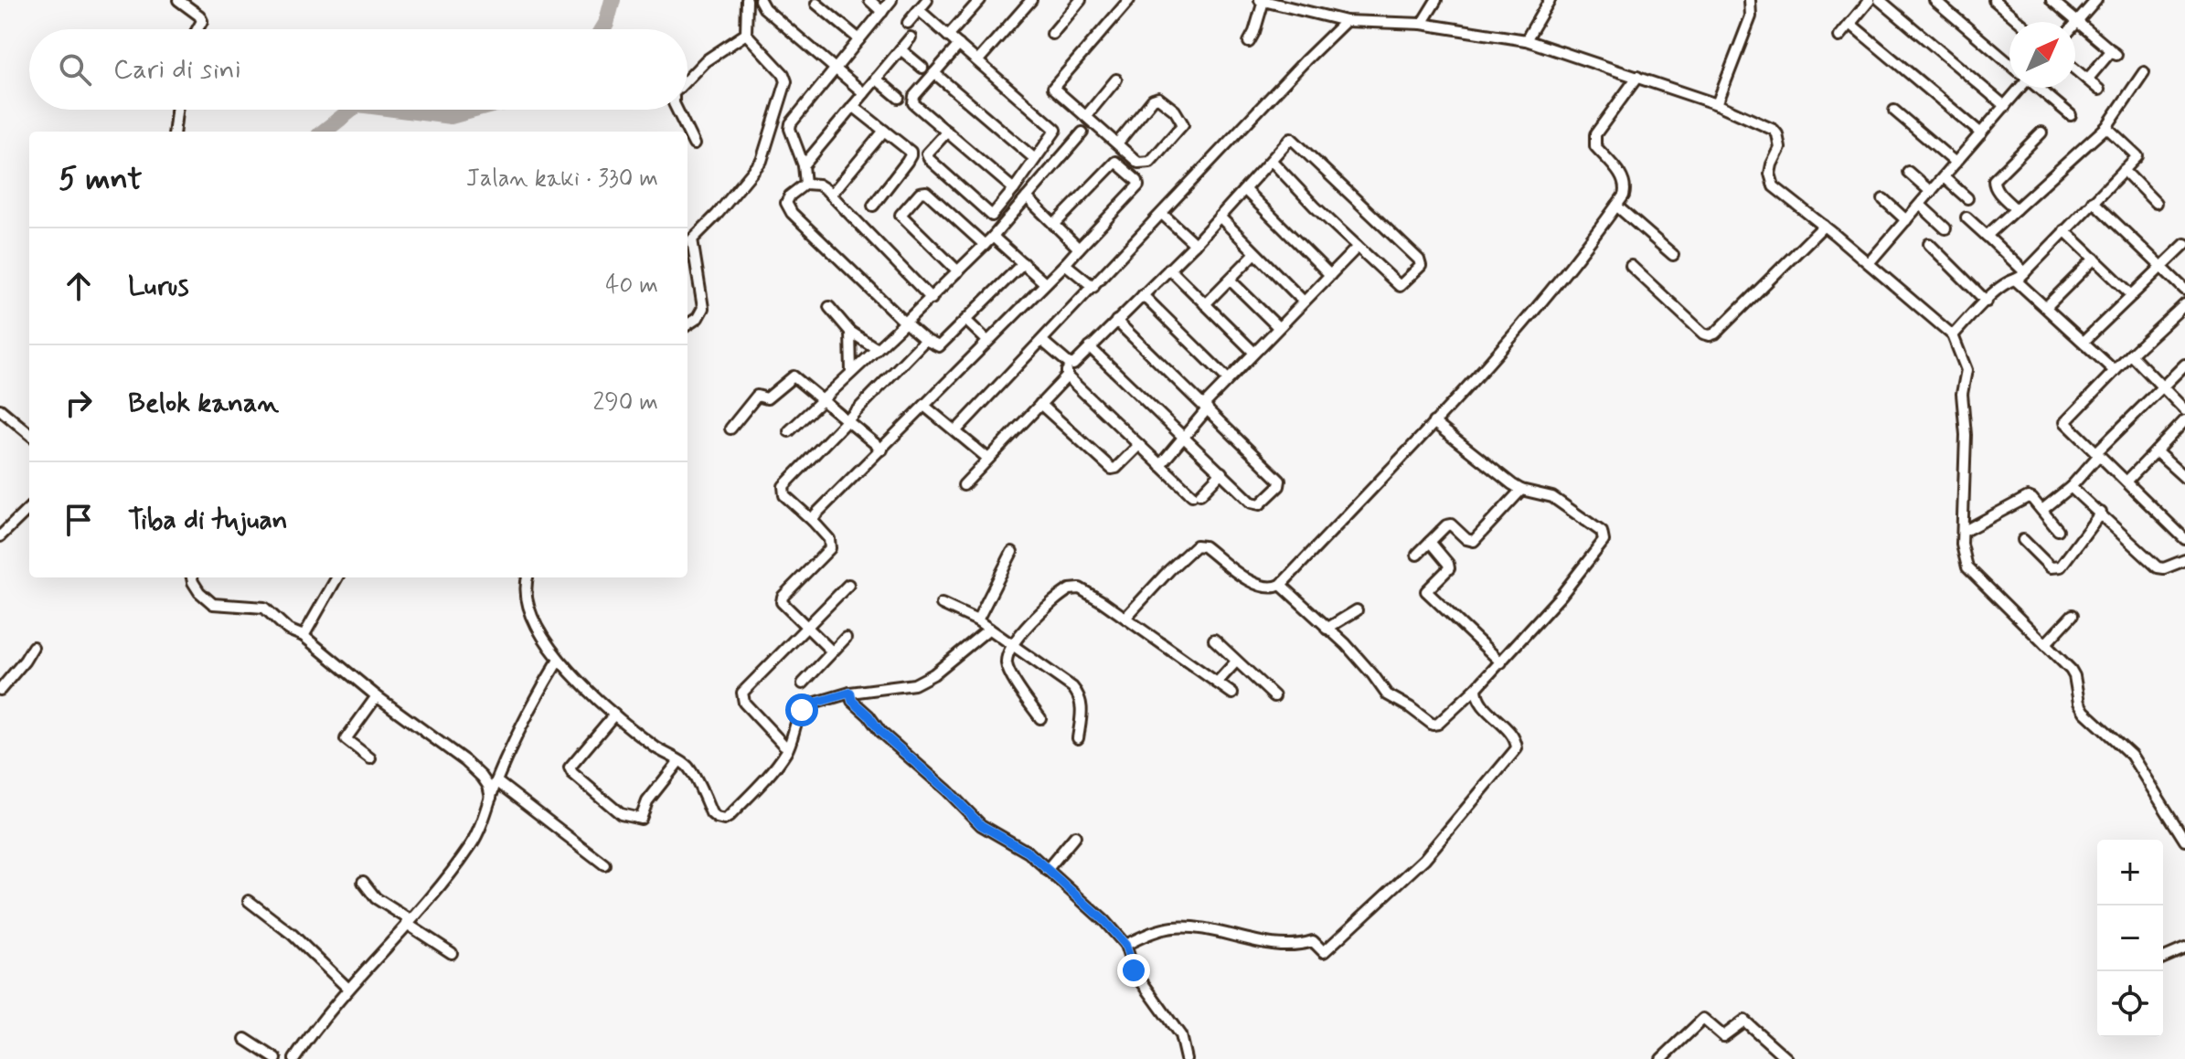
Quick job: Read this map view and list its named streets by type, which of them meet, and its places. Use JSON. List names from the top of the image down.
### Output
{
  "north": "top right",
  "page": {
    "search": "Cari di sini",
    "heading": ["5 mnt", "Jalan kaki · 330 m"],
    "list": [
      ["Lurus", "40 m"],
      ["Belok kanan", "290 m"],
      "Tiba di tujuan"
    ],
    "map_buttons": ["+", "−"]
  }
}
